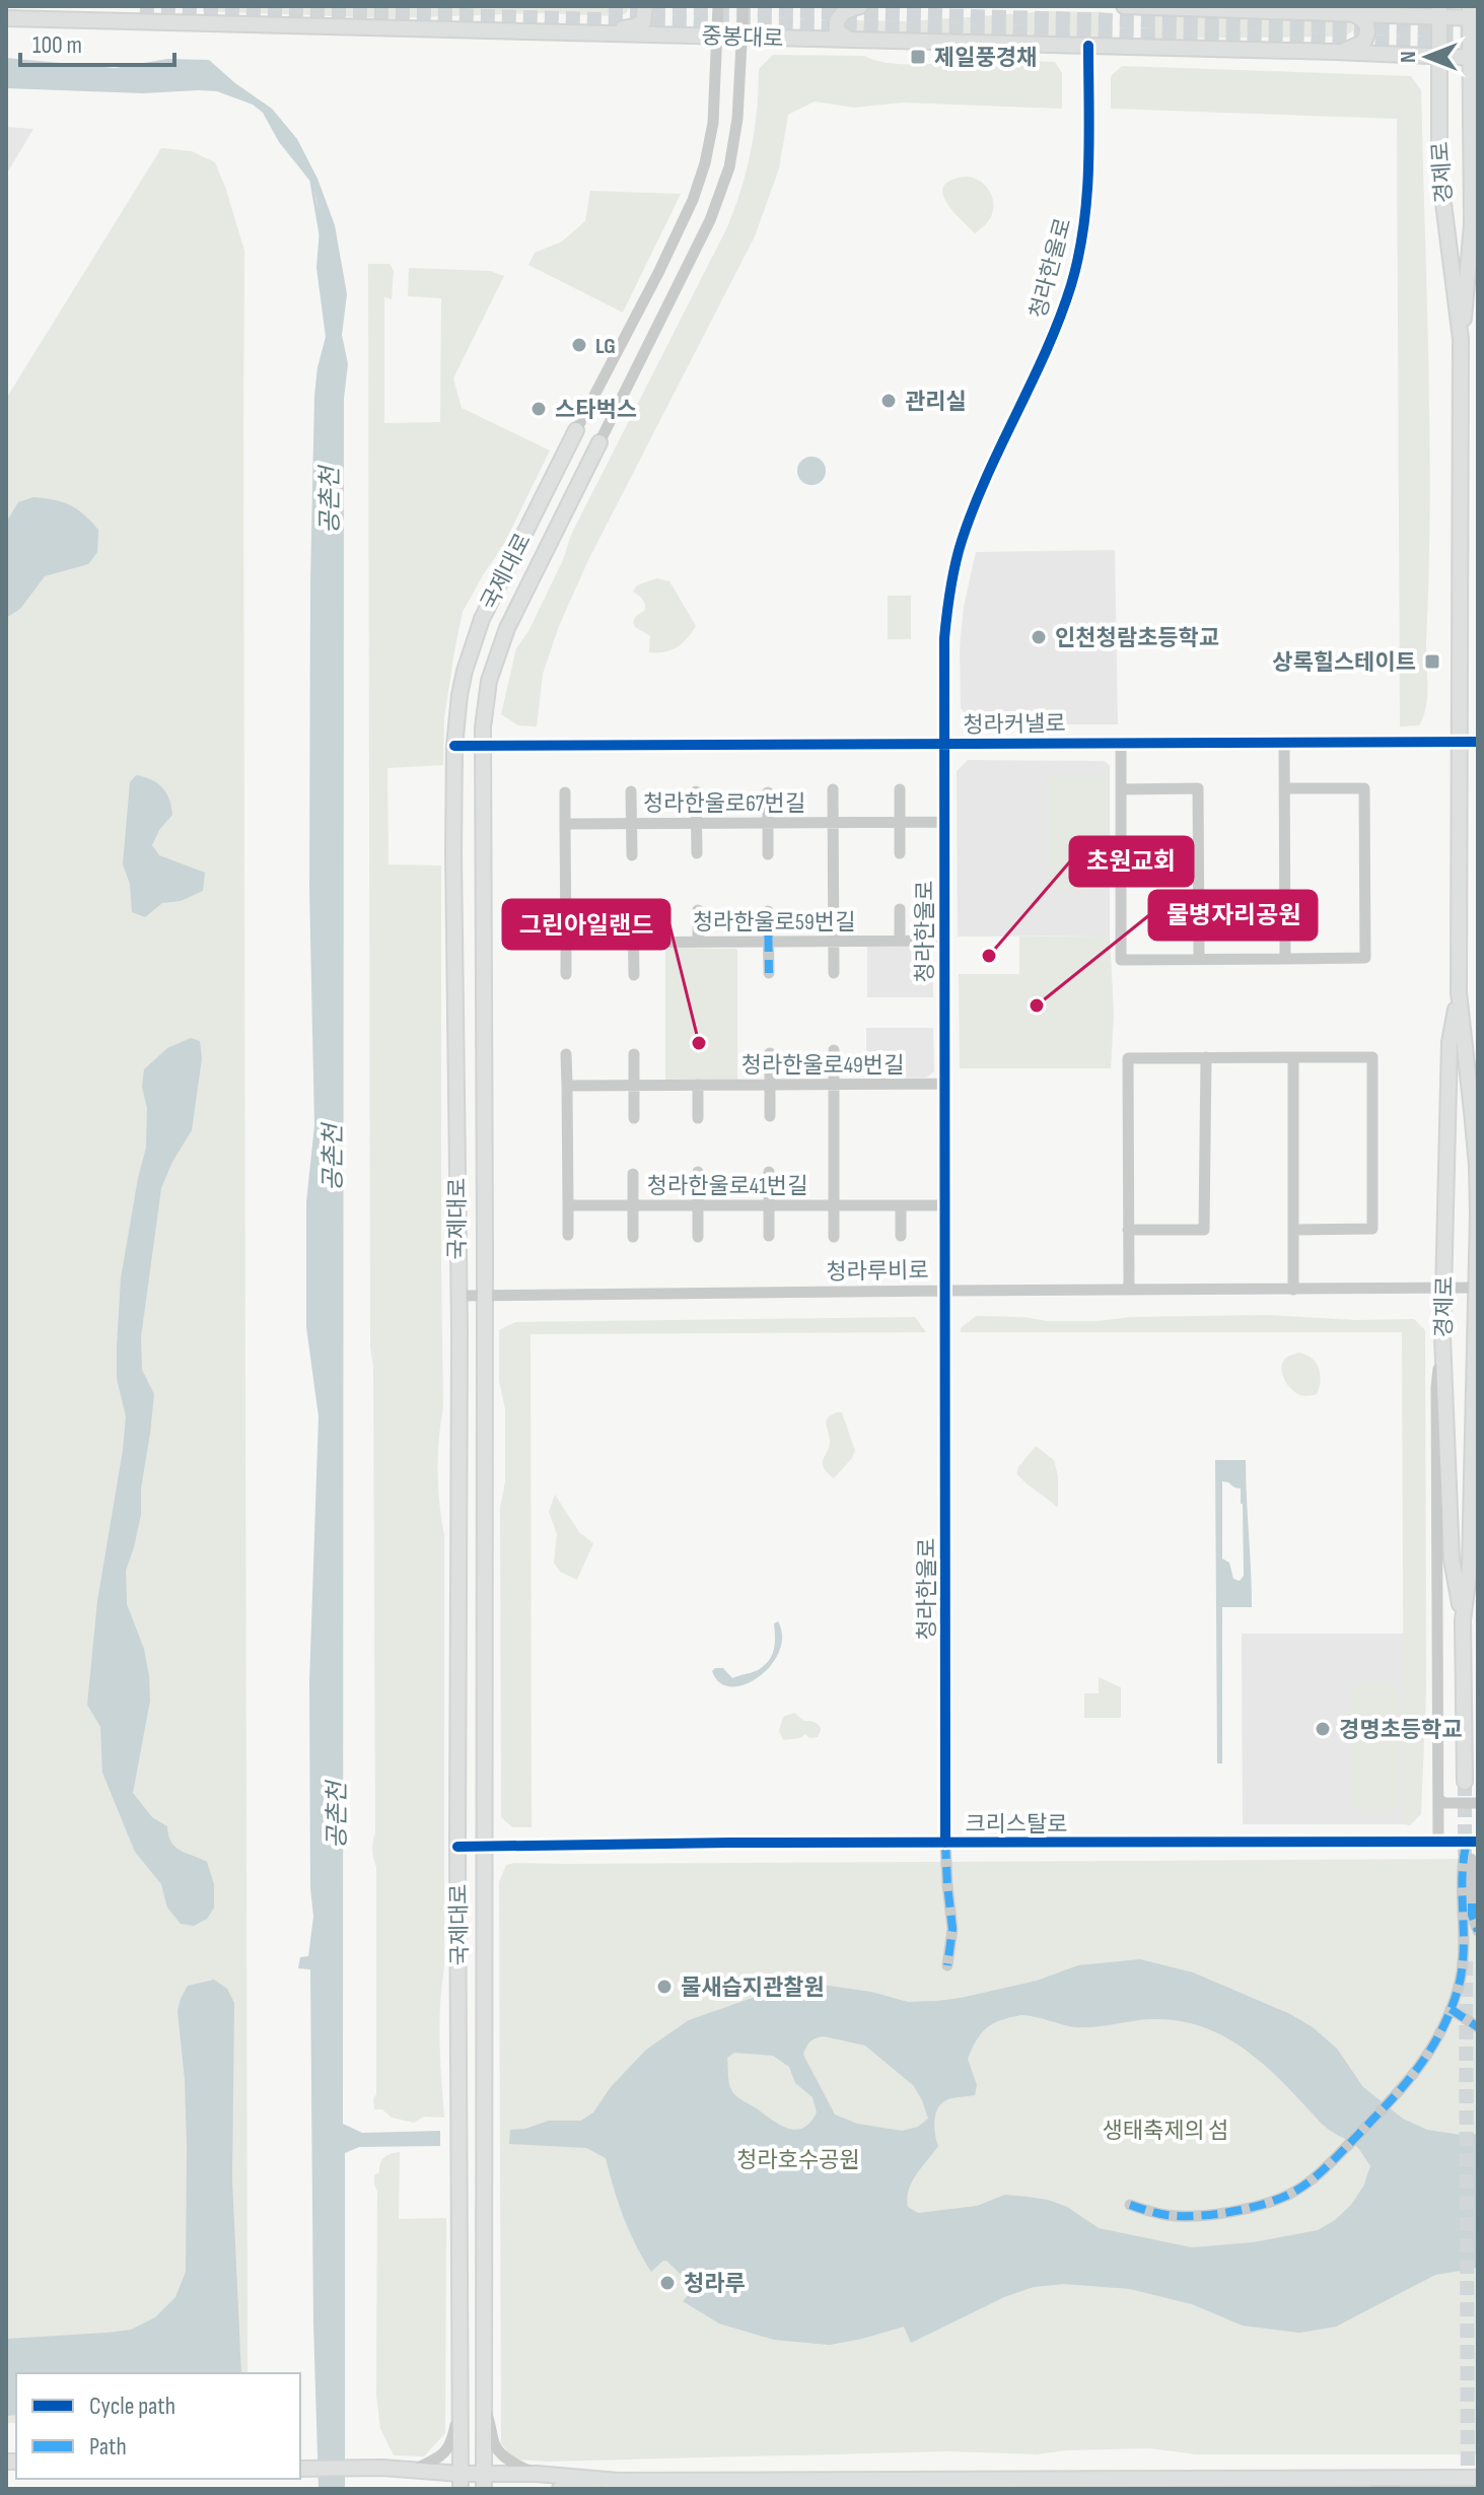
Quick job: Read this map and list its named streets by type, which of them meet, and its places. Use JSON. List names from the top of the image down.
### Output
{
  "streets": {
    "main road": ["중봉대로", "경제로", "국제대로"],
    "street": [
      "청라한울로",
      "청라커낼로",
      "청라한울로67번길",
      "청라한울로59번길",
      "청라한울로49번길",
      "청라한울로41번길",
      "청라루비로",
      "크리스탈로"
    ]
  },
  "crossings": [
    ["중봉대로", "경제로"],
    ["중봉대로", "청라한울로"],
    ["중봉대로", "국제대로"],
    ["경제로", "청라커낼로"],
    ["경제로", "청라루비로"],
    ["청라한울로", "청라커낼로"],
    ["청라한울로", "청라한울로67번길"],
    ["청라한울로", "청라한울로59번길"],
    ["청라한울로", "청라한울로49번길"],
    ["청라한울로", "청라한울로41번길"],
    ["청라한울로", "청라루비로"],
    ["청라한울로", "크리스탈로"],
    ["국제대로", "청라커낼로"],
    ["국제대로", "청라루비로"],
    ["국제대로", "크리스탈로"]
  ],
  "water": ["공촌천"],
  "parks": ["생태축제의 섬", "청라호수공원"],
  "places": {
    "transit": ["제일풍경채", "상록힐스테이트"],
    "other": [
      "LG",
      "관리실",
      "스타벅스",
      "인천청람초등학교",
      "초원교회",
      "물병자리공원",
      "그린아일랜드",
      "경명초등학교",
      "물새습지관찰원",
      "청라루"
    ]
  },
  "legend": ["Cycle path", "Path"],
  "scale_bar": "100 m",
  "north": "left"
}
